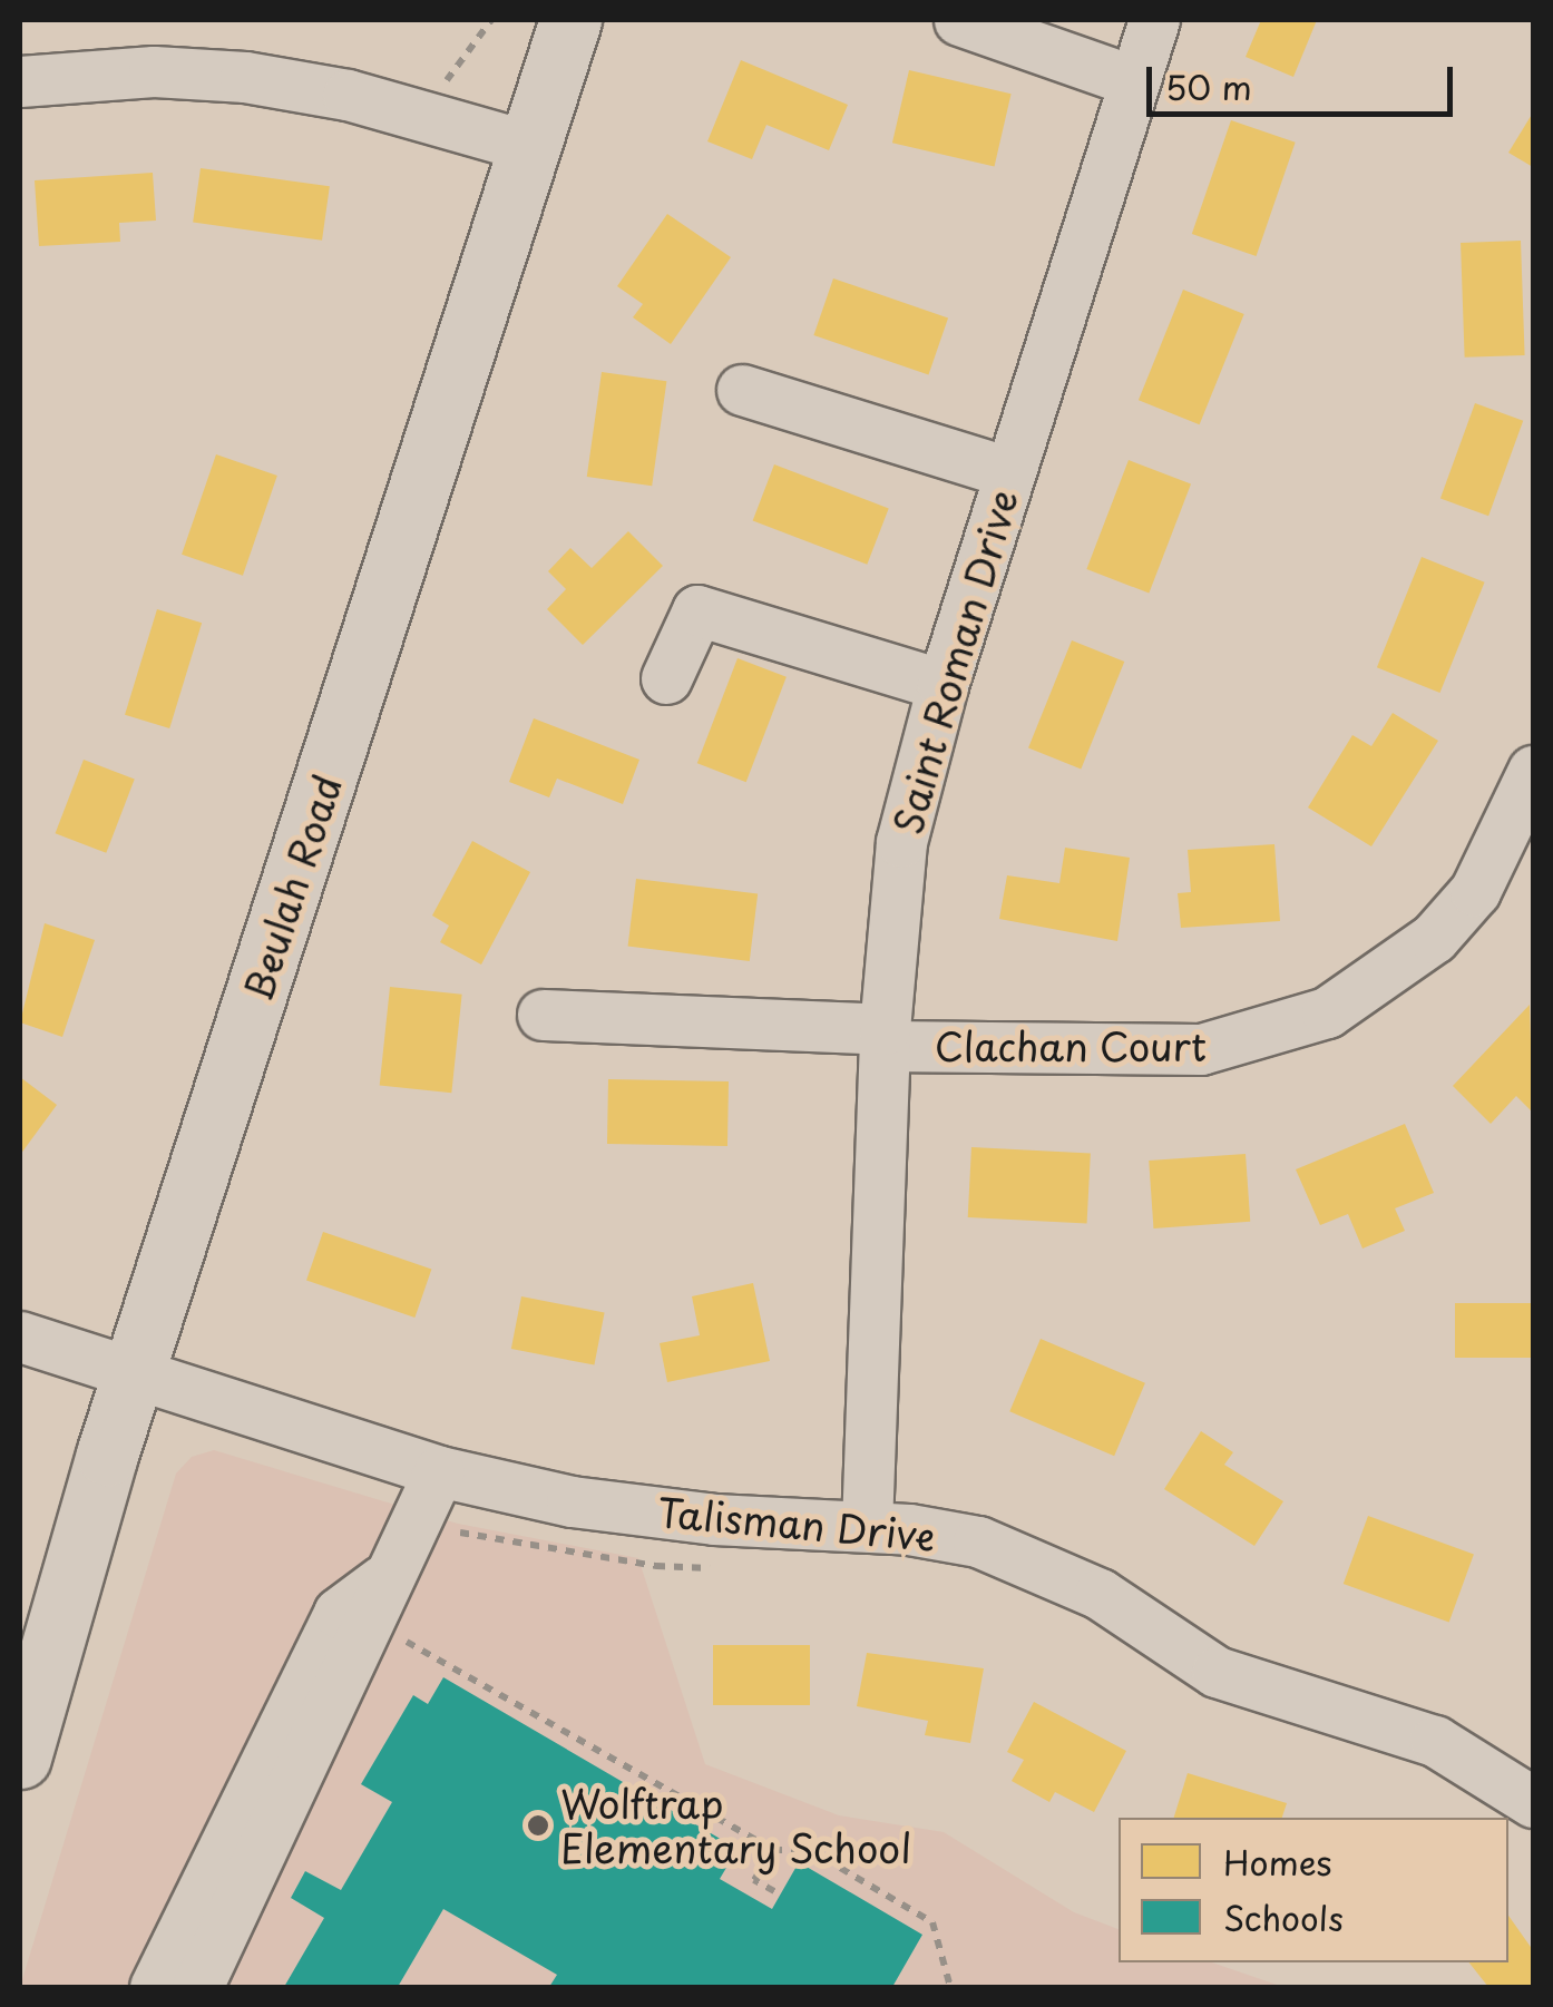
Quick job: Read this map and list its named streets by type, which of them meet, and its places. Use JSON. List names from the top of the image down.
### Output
{
  "streets": {
    "main road": ["Beulah Road"],
    "street": ["Saint Roman Drive", "Clachan Court", "Talisman Drive"]
  },
  "crossings": [
    ["Saint Roman Drive", "Clachan Court"],
    ["Saint Roman Drive", "Talisman Drive"],
    ["Beulah Road", "Talisman Drive"]
  ],
  "places": ["Wolftrap Elementary School"],
  "legend": ["Homes", "Schools"],
  "scale_bar": "50 m"
}
